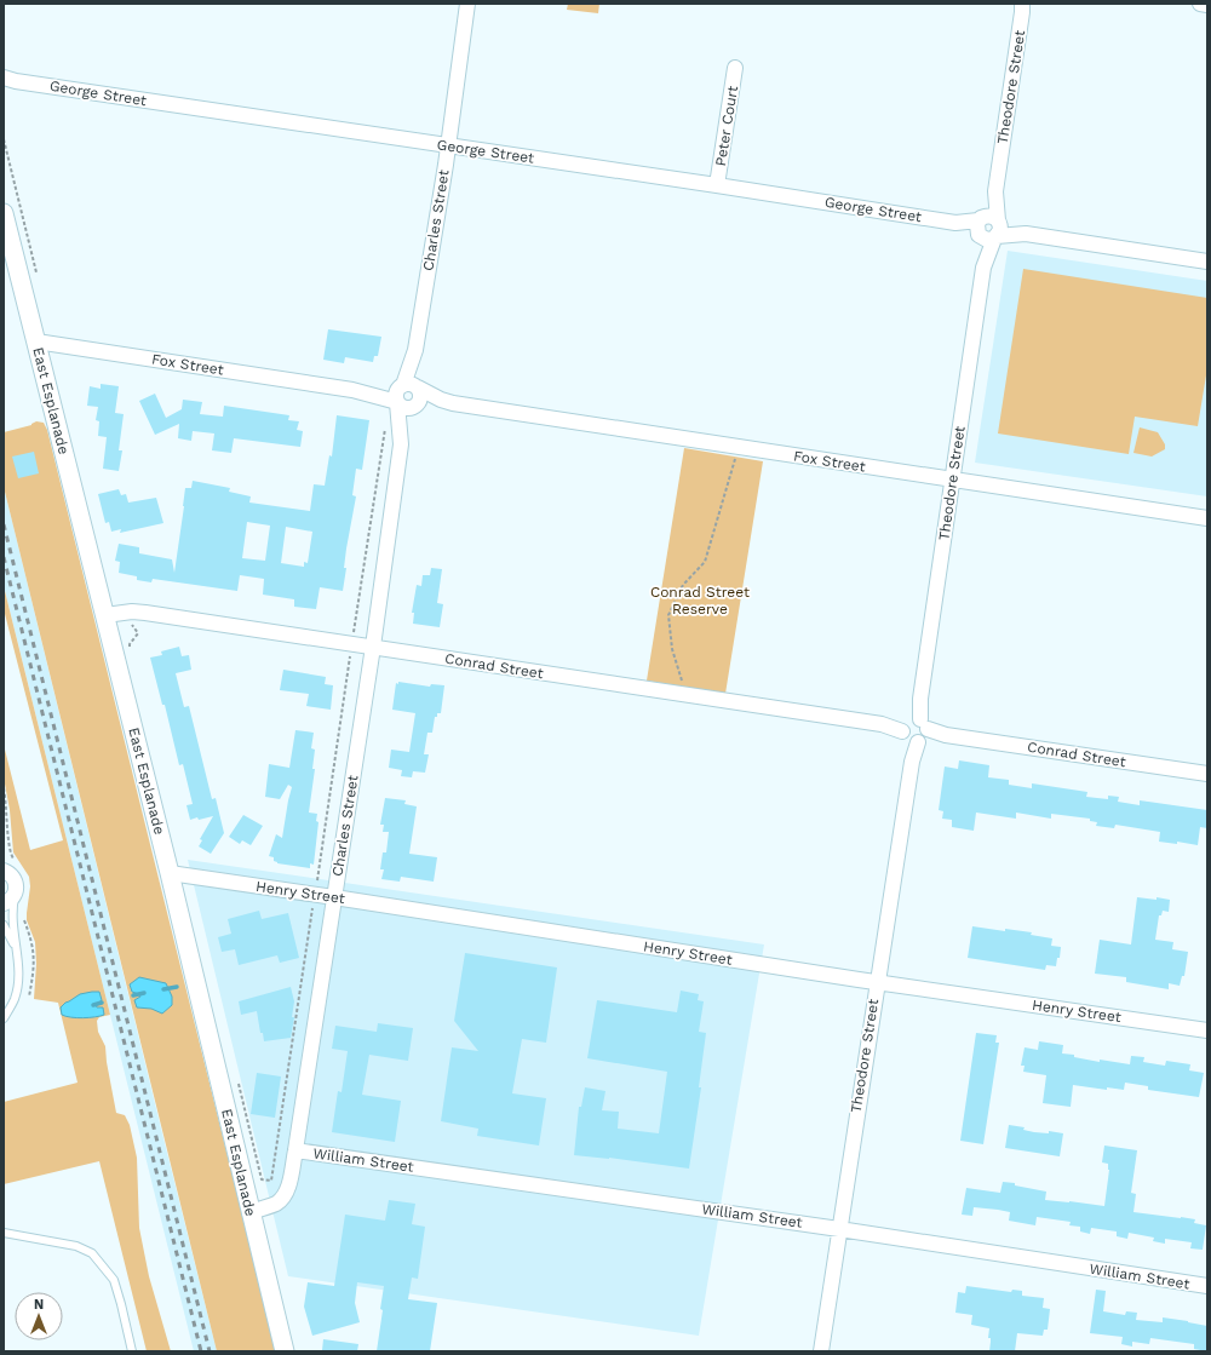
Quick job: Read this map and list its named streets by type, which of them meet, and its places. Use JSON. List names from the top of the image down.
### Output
{
  "streets": {
    "street": [
      "Theodore Street",
      "George Street",
      "Peter Court",
      "Charles Street",
      "Fox Street",
      "East Esplanade",
      "Conrad Street",
      "Henry Street",
      "William Street"
    ]
  },
  "crossings": [
    ["Theodore Street", "George Street"],
    ["Theodore Street", "Fox Street"],
    ["Theodore Street", "Conrad Street"],
    ["Theodore Street", "Henry Street"],
    ["Theodore Street", "William Street"],
    ["George Street", "Peter Court"],
    ["George Street", "Charles Street"],
    ["Charles Street", "Fox Street"],
    ["Charles Street", "East Esplanade"],
    ["Charles Street", "Conrad Street"],
    ["Charles Street", "Henry Street"],
    ["Charles Street", "William Street"],
    ["Fox Street", "East Esplanade"],
    ["East Esplanade", "Conrad Street"],
    ["East Esplanade", "Henry Street"]
  ],
  "parks": ["Conrad Street Reserve"],
  "north": "top"
}
